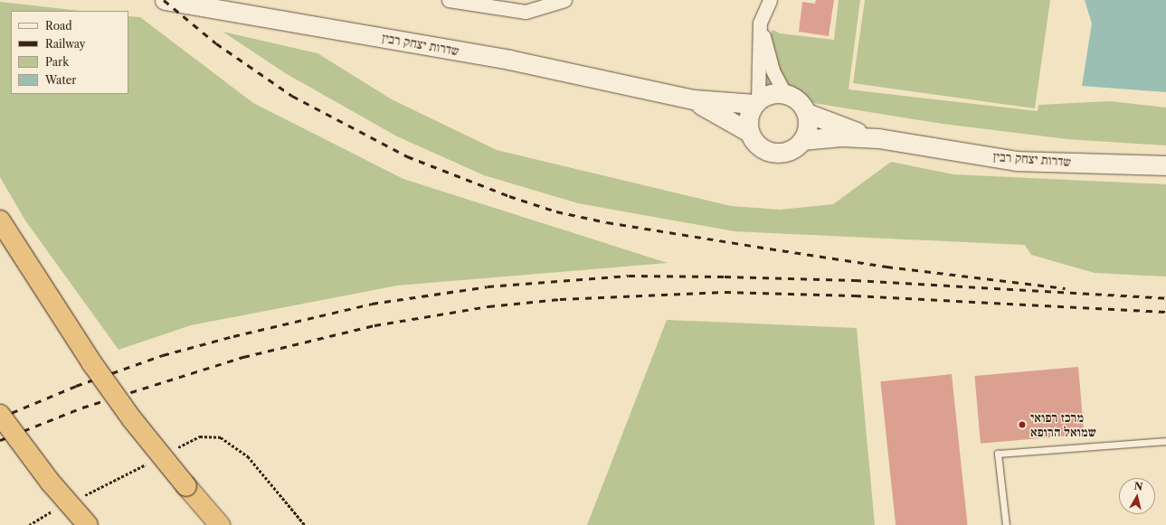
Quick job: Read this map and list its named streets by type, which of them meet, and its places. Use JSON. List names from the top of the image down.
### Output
{
  "streets": {
    "main road": ["שדרות יצחק רבין"]
  },
  "places": ["מרכז רפואי שמואל הרופא"],
  "legend": [
    "Road",
    "Railway",
    "Park",
    "Water"
  ],
  "north": "top"
}
